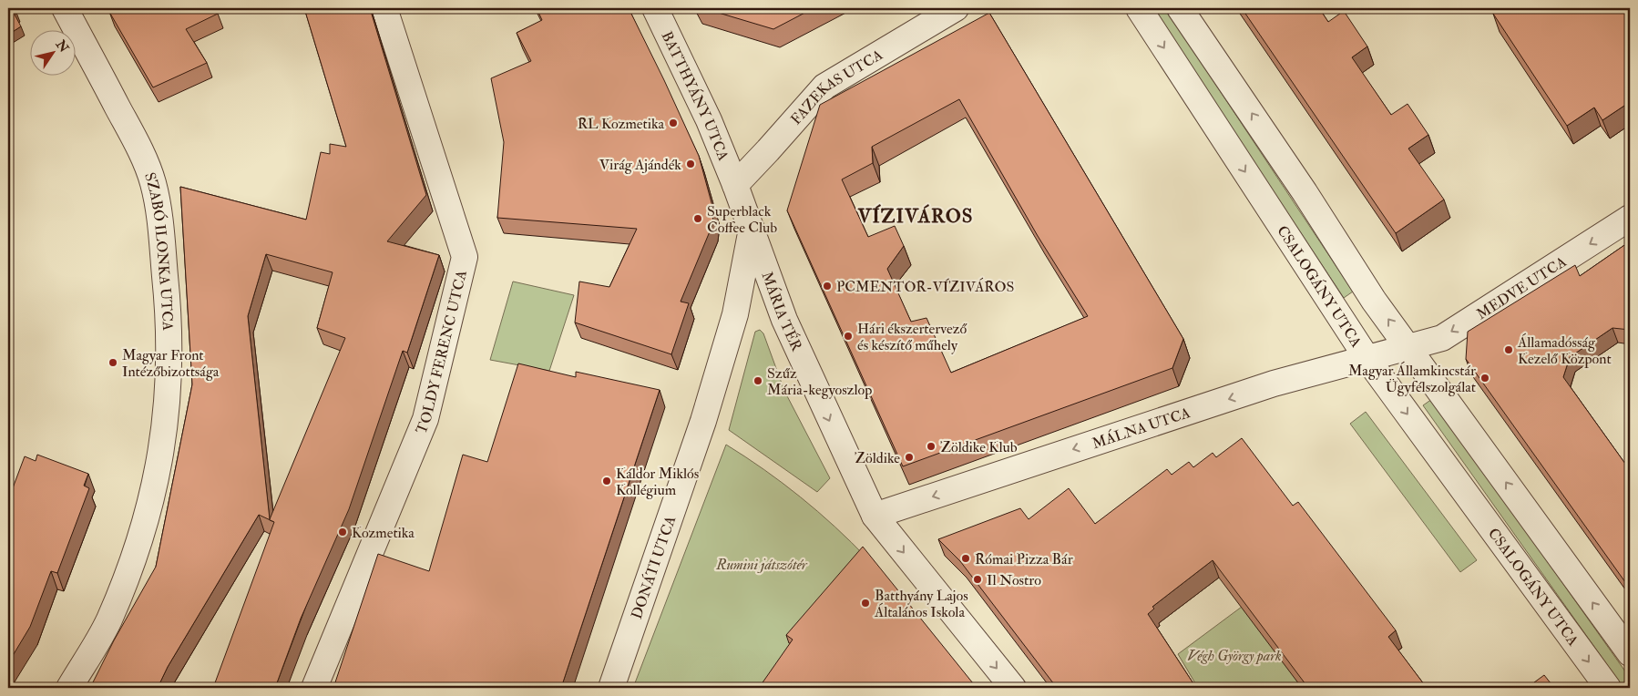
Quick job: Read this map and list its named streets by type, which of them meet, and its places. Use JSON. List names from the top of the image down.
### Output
{
  "streets": {
    "street": [
      "FAZEKAS UTCA",
      "BATTHYÁNY UTCA",
      "SZABÓ ILONKA UTCA",
      "CSALOGÁNY UTCA",
      "MEDVE UTCA",
      "MÁRIA TÉR",
      "TOLDY FERENC UTCA",
      "MÁLNA UTCA",
      "DONÁTI UTCA"
    ]
  },
  "crossings": [
    ["FAZEKAS UTCA", "BATTHYÁNY UTCA"],
    ["FAZEKAS UTCA", "MÁRIA TÉR"],
    ["BATTHYÁNY UTCA", "MÁRIA TÉR"],
    ["CSALOGÁNY UTCA", "MÁLNA UTCA"],
    ["MEDVE UTCA", "MÁLNA UTCA"],
    ["MÁRIA TÉR", "MÁLNA UTCA"],
    ["MÁRIA TÉR", "DONÁTI UTCA"]
  ],
  "one_way": ["MEDVE UTCA", "MÁRIA TÉR", "MÁLNA UTCA"],
  "districts": ["VÍZIVÁROS"],
  "parks": ["Rumini játszótér", "Végh György park"],
  "places": [
    "RL Kozmetika",
    "Virág Ajándék",
    "Superblack Coffee Club",
    "PCMENTOR-VÍZIVÁROS",
    "Hári ékszertervező és készítő műhely",
    "Államadósság Kezelő Központ",
    "Magyar Front Intézőbizottsága",
    "Magyar Államkincstár Ügyfélszolgálat",
    "Szűz Mária-kegyoszlop",
    "Zöldike Klub",
    "Zöldike",
    "Káldor Miklós Kollégium",
    "Kozmetika",
    "Római Pizza Bár",
    "Il Nostro",
    "Batthyány Lajos Általános Iskola"
  ],
  "north": "top right"
}
